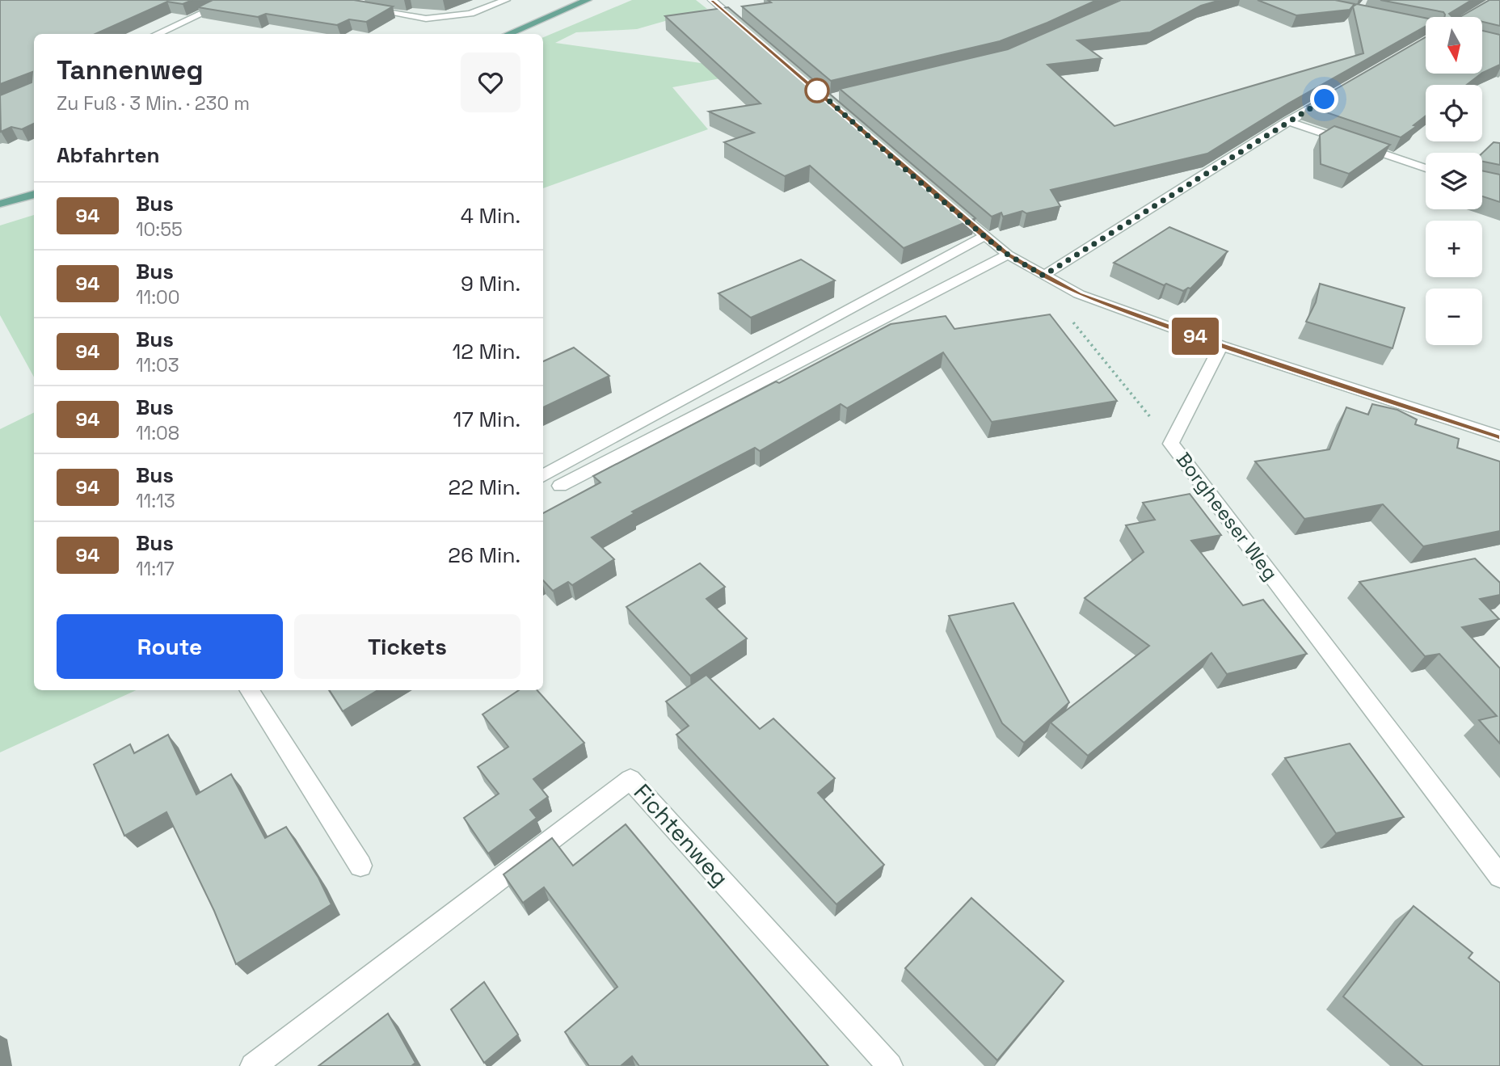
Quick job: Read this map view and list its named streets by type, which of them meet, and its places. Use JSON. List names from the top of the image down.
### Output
{
  "streets": {
    "street": ["Borgheeser Weg", "Fichtenweg"]
  },
  "lines": ["bus line 94"],
  "north": "bottom",
  "page": {
    "on_map": "94",
    "map_buttons": ["+", "−"],
    "heading": [
      ["Tannenweg", "Zu Fuß · 3 Min. · 230 m"],
      "Abfahrten"
    ],
    "list": [
      {
        "mark": "94",
        "name": "Bus",
        "note": "10:55",
        "value": "4 Min."
      },
      {
        "mark": "94",
        "name": "Bus",
        "note": "11:00",
        "value": "9 Min."
      },
      {
        "mark": "94",
        "name": "Bus",
        "note": "11:03",
        "value": "12 Min."
      },
      {
        "mark": "94",
        "name": "Bus",
        "note": "11:08",
        "value": "17 Min."
      },
      {
        "mark": "94",
        "name": "Bus",
        "note": "11:13",
        "value": "22 Min."
      },
      {
        "mark": "94",
        "name": "Bus",
        "note": "11:17",
        "value": "26 Min."
      }
    ],
    "buttons": ["Route", "Tickets"]
  }
}
